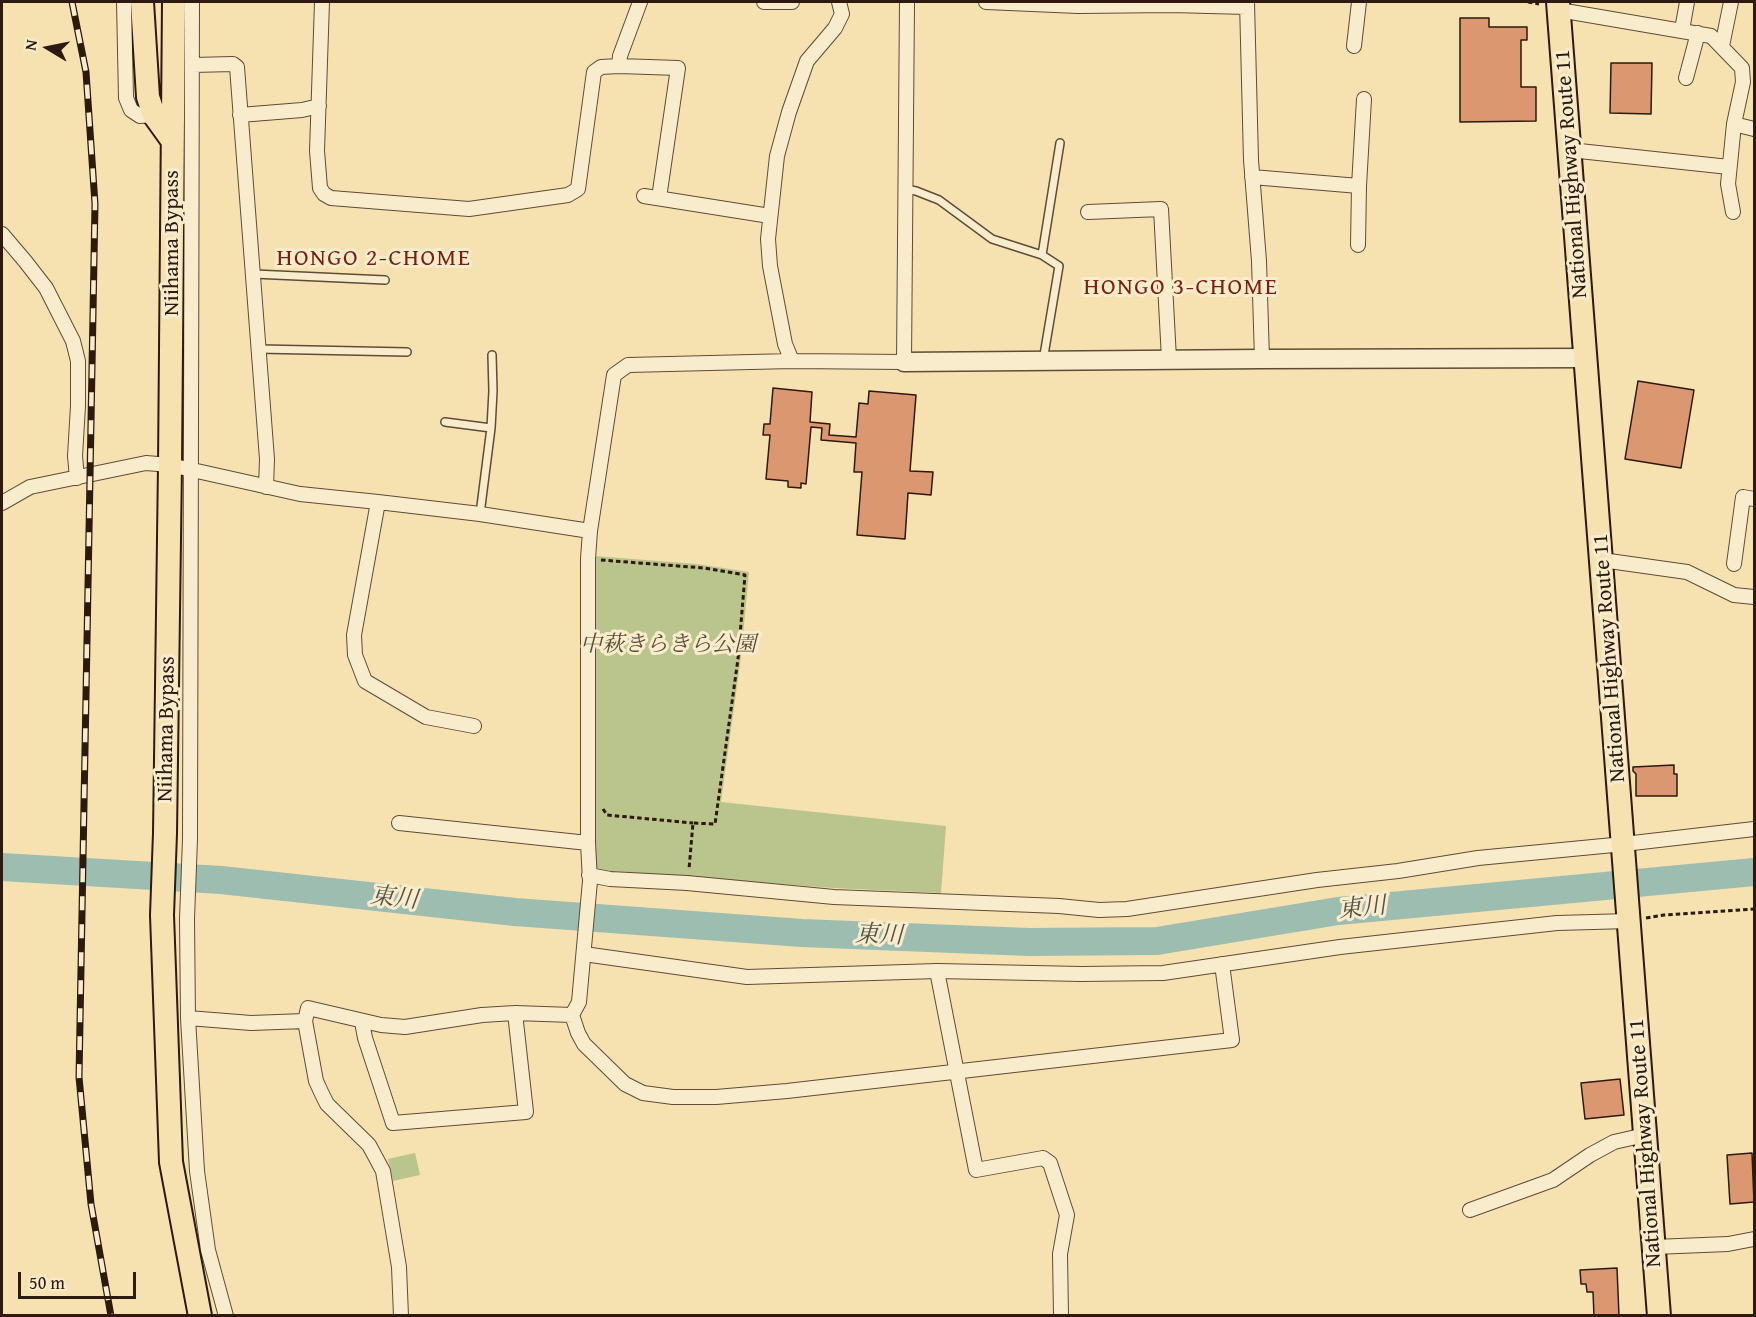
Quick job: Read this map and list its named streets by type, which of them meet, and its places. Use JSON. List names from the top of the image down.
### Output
{
  "streets": {
    "highway": ["National Highway Route 11", "Niihama Bypass"]
  },
  "districts": ["HONGO 2-CHOME", "HONGO 3-CHOME"],
  "water": ["東川"],
  "parks": ["中萩きらきら公園"],
  "scale_bar": "50 m",
  "north": "left"
}
